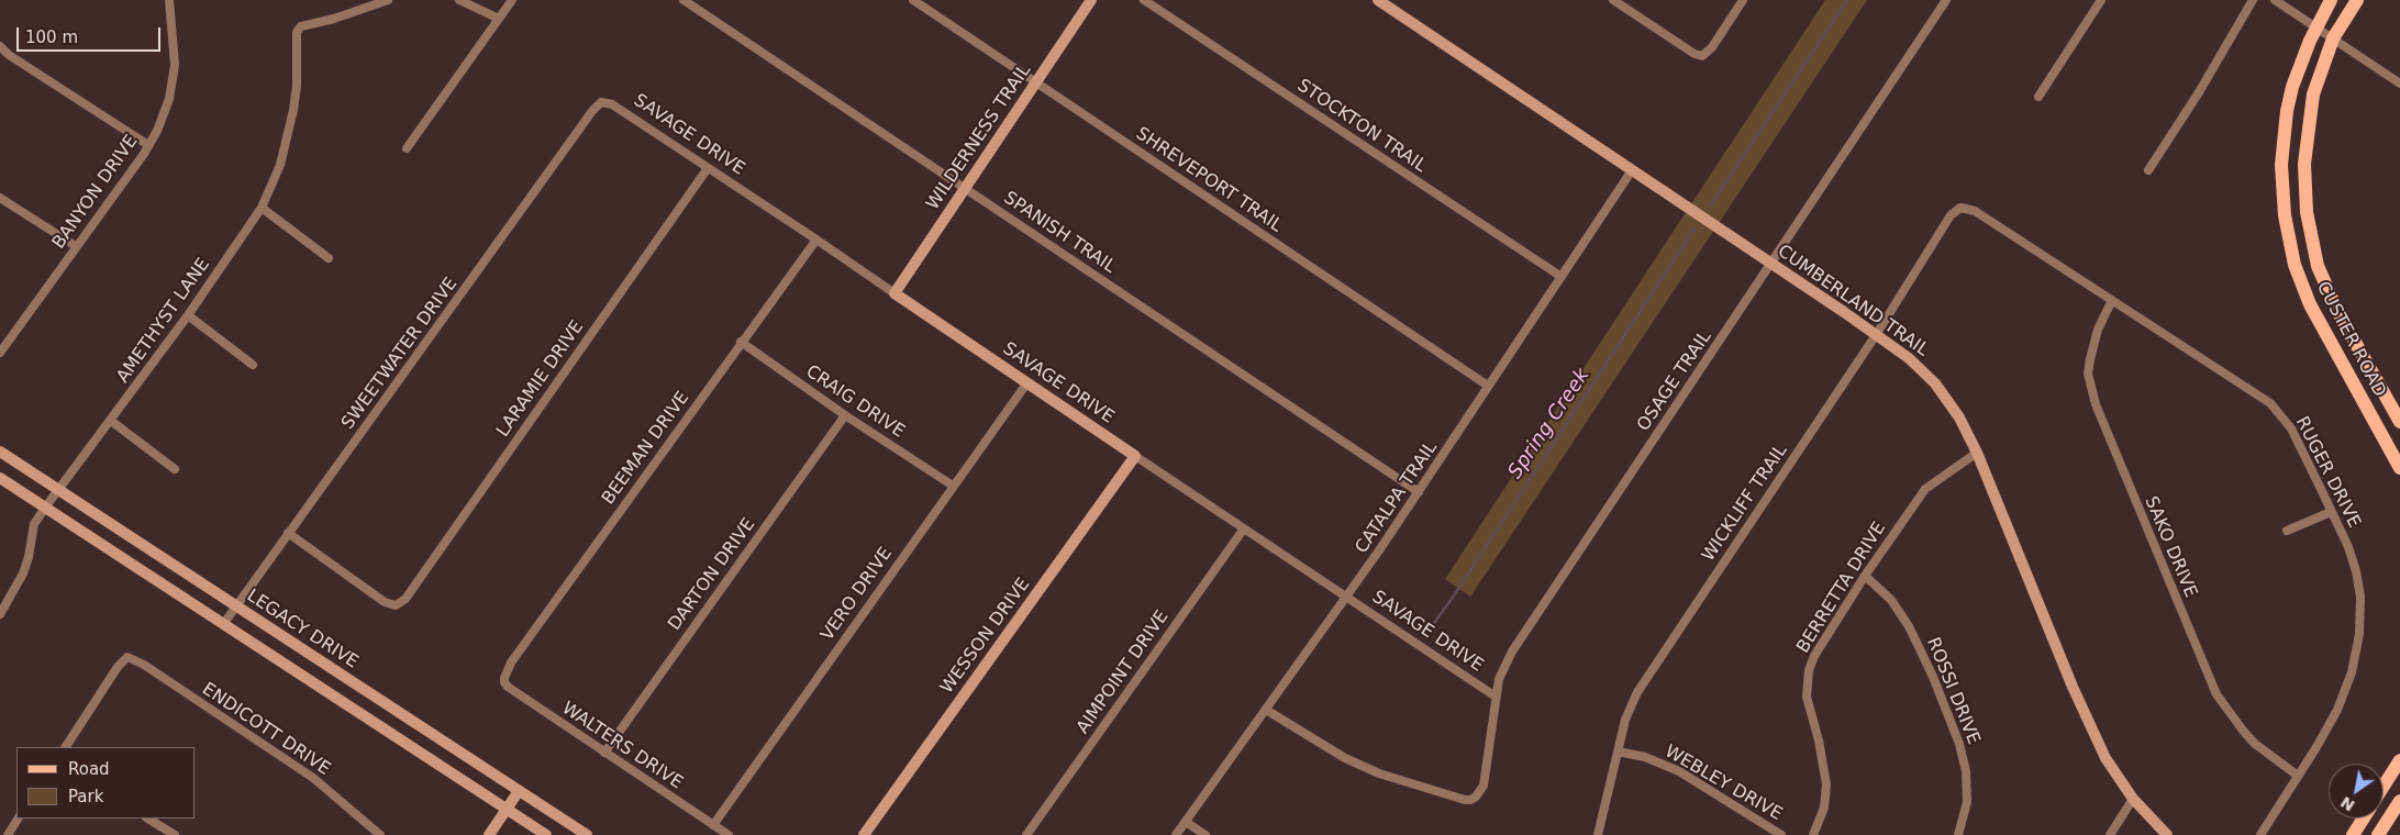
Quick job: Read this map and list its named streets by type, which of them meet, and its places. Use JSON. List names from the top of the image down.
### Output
{
  "streets": {
    "main road": ["CUSTER ROAD"],
    "street": [
      "STOCKTON TRAIL",
      "SAVAGE DRIVE",
      "WILDERNESS TRAIL",
      "SHREVEPORT TRAIL",
      "BANYON DRIVE",
      "SPANISH TRAIL",
      "CUMBERLAND TRAIL",
      "AMETHYST LANE",
      "SWEETWATER DRIVE",
      "LARAMIE DRIVE",
      "OSAGE TRAIL",
      "CRAIG DRIVE",
      "BEEMAN DRIVE",
      "RUGER DRIVE",
      "CATALPA TRAIL",
      "WICKLIFF TRAIL",
      "SAKO DRIVE",
      "DARTON DRIVE",
      "BERRETTA DRIVE",
      "VERO DRIVE",
      "LEGACY DRIVE",
      "WESSON DRIVE",
      "AIMPOINT DRIVE",
      "ROSSI DRIVE",
      "ENDICOTT DRIVE",
      "WALTERS DRIVE",
      "WEBLEY DRIVE"
    ]
  },
  "crossings": [
    ["STOCKTON TRAIL", "CATALPA TRAIL"],
    ["SAVAGE DRIVE", "WILDERNESS TRAIL"],
    ["SAVAGE DRIVE", "SWEETWATER DRIVE"],
    ["SAVAGE DRIVE", "LARAMIE DRIVE"],
    ["SAVAGE DRIVE", "OSAGE TRAIL"],
    ["SAVAGE DRIVE", "BEEMAN DRIVE"],
    ["SAVAGE DRIVE", "CATALPA TRAIL"],
    ["SAVAGE DRIVE", "VERO DRIVE"],
    ["SAVAGE DRIVE", "WESSON DRIVE"],
    ["SAVAGE DRIVE", "AIMPOINT DRIVE"],
    ["WILDERNESS TRAIL", "SHREVEPORT TRAIL"],
    ["WILDERNESS TRAIL", "SPANISH TRAIL"],
    ["SHREVEPORT TRAIL", "CATALPA TRAIL"],
    ["SPANISH TRAIL", "CATALPA TRAIL"],
    ["CUMBERLAND TRAIL", "OSAGE TRAIL"],
    ["CUMBERLAND TRAIL", "CATALPA TRAIL"],
    ["CUMBERLAND TRAIL", "WICKLIFF TRAIL"],
    ["CUMBERLAND TRAIL", "BERRETTA DRIVE"],
    ["AMETHYST LANE", "LEGACY DRIVE"],
    ["SWEETWATER DRIVE", "LARAMIE DRIVE"],
    ["SWEETWATER DRIVE", "LEGACY DRIVE"],
    ["OSAGE TRAIL", "CATALPA TRAIL"],
    ["CRAIG DRIVE", "BEEMAN DRIVE"],
    ["CRAIG DRIVE", "DARTON DRIVE"],
    ["CRAIG DRIVE", "VERO DRIVE"],
    ["BEEMAN DRIVE", "WALTERS DRIVE"],
    ["RUGER DRIVE", "WICKLIFF TRAIL"],
    ["RUGER DRIVE", "SAKO DRIVE"],
    ["WICKLIFF TRAIL", "WEBLEY DRIVE"],
    ["DARTON DRIVE", "WALTERS DRIVE"],
    ["BERRETTA DRIVE", "ROSSI DRIVE"],
    ["VERO DRIVE", "WALTERS DRIVE"]
  ],
  "water": ["Spring Creek"],
  "legend": ["Road", "Park"],
  "scale_bar": "100 m",
  "north": "bottom left"
}
